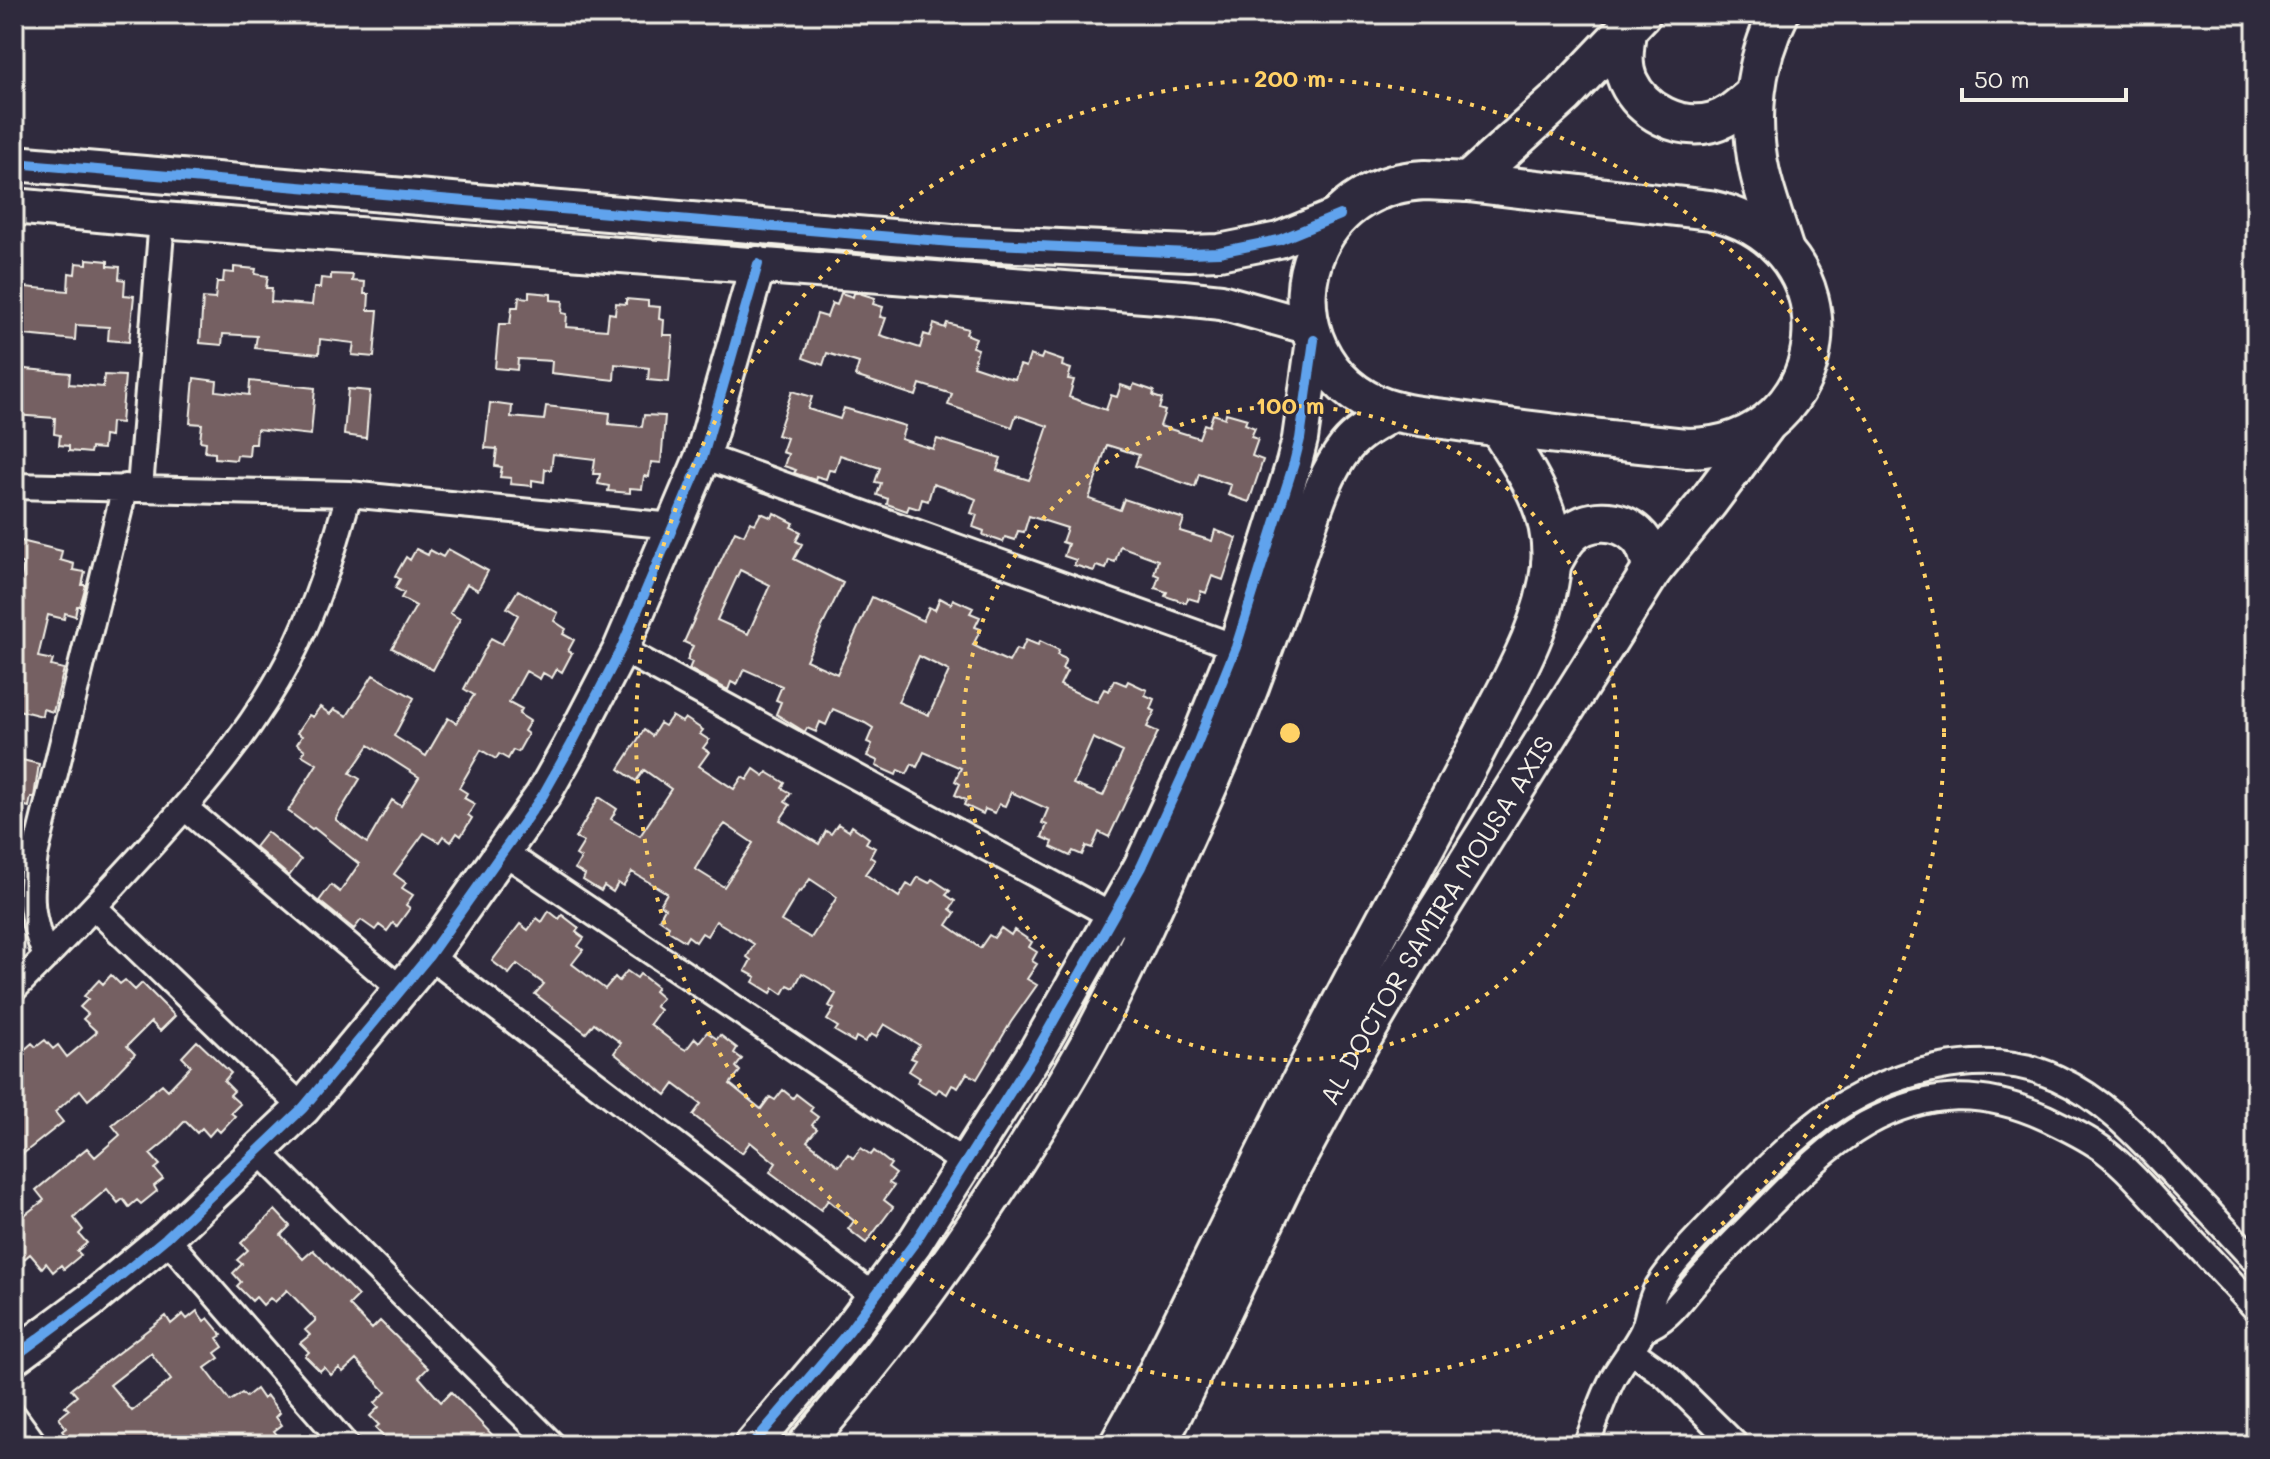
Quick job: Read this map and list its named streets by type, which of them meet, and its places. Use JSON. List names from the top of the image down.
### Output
{
  "streets": {
    "main road": ["AL DOCTOR SAMIRA MOUSA AXIS"]
  },
  "scale_bar": "50 m",
  "rings": ["200 m", "100 m"]
}
